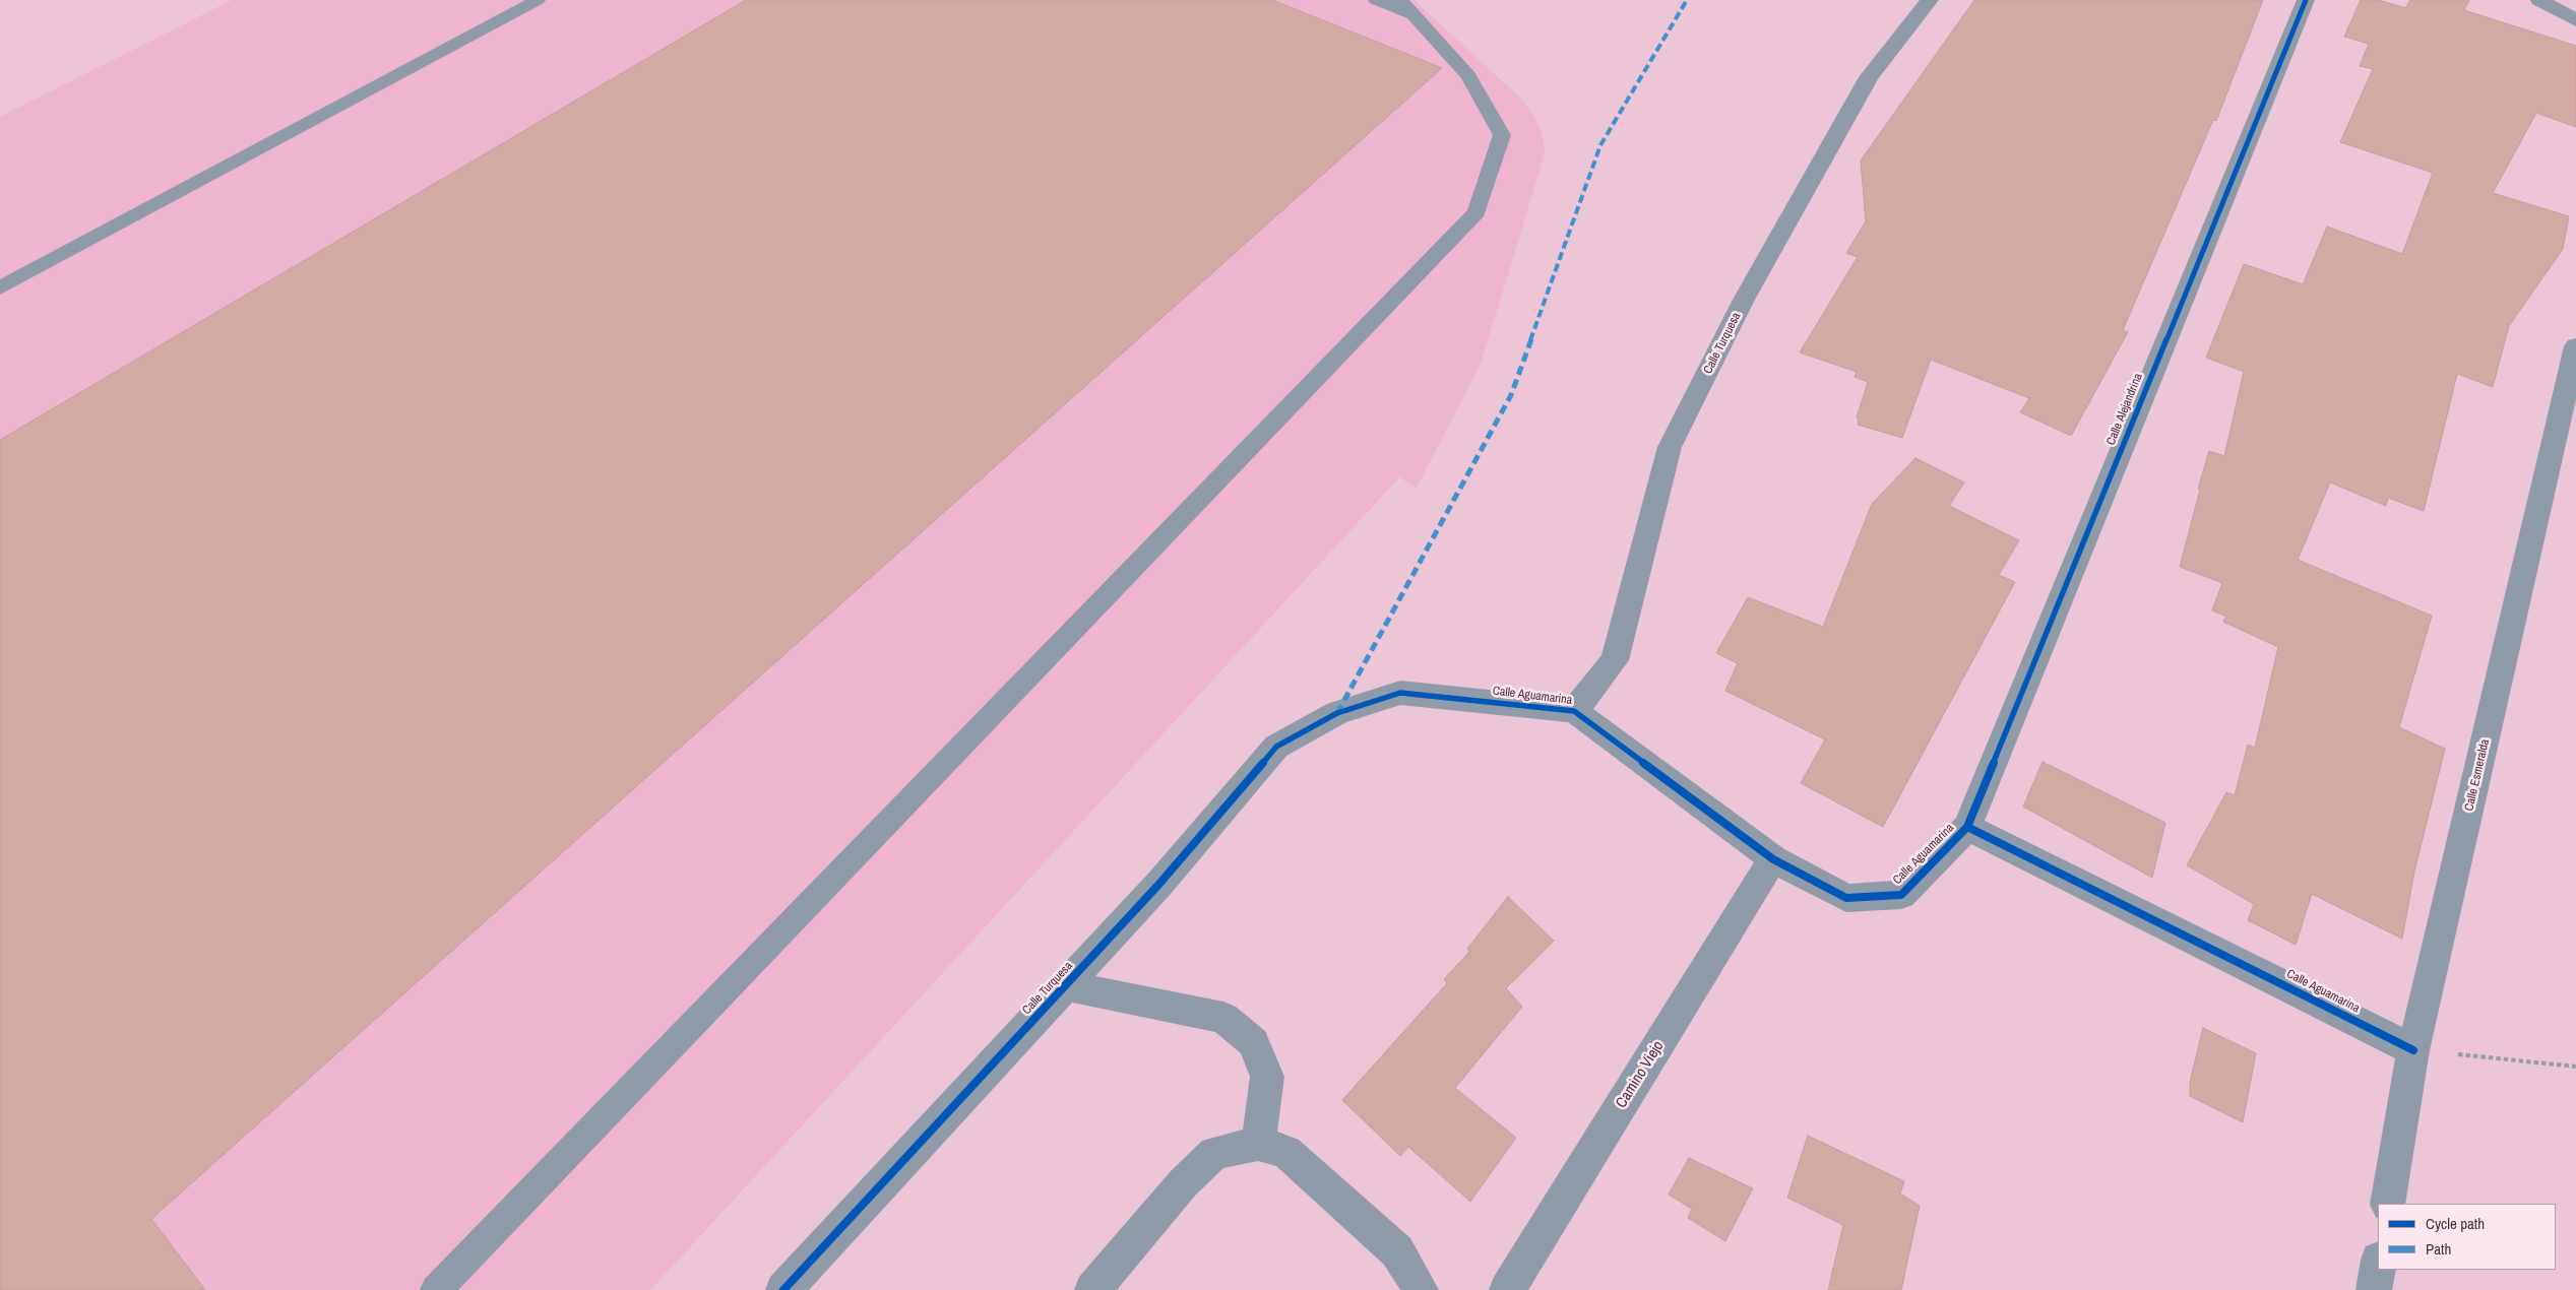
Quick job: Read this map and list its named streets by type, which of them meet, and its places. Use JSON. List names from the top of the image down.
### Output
{
  "streets": {
    "street": [
      "Calle Turquesa",
      "Calle Alejandrina",
      "Calle Aguamarina",
      "Calle Esmeralda",
      "Camino Viejo"
    ]
  },
  "crossings": [
    ["Calle Turquesa", "Calle Aguamarina"],
    ["Calle Alejandrina", "Calle Aguamarina"],
    ["Calle Aguamarina", "Calle Esmeralda"],
    ["Calle Aguamarina", "Camino Viejo"]
  ],
  "legend": ["Cycle path", "Path"]
}
